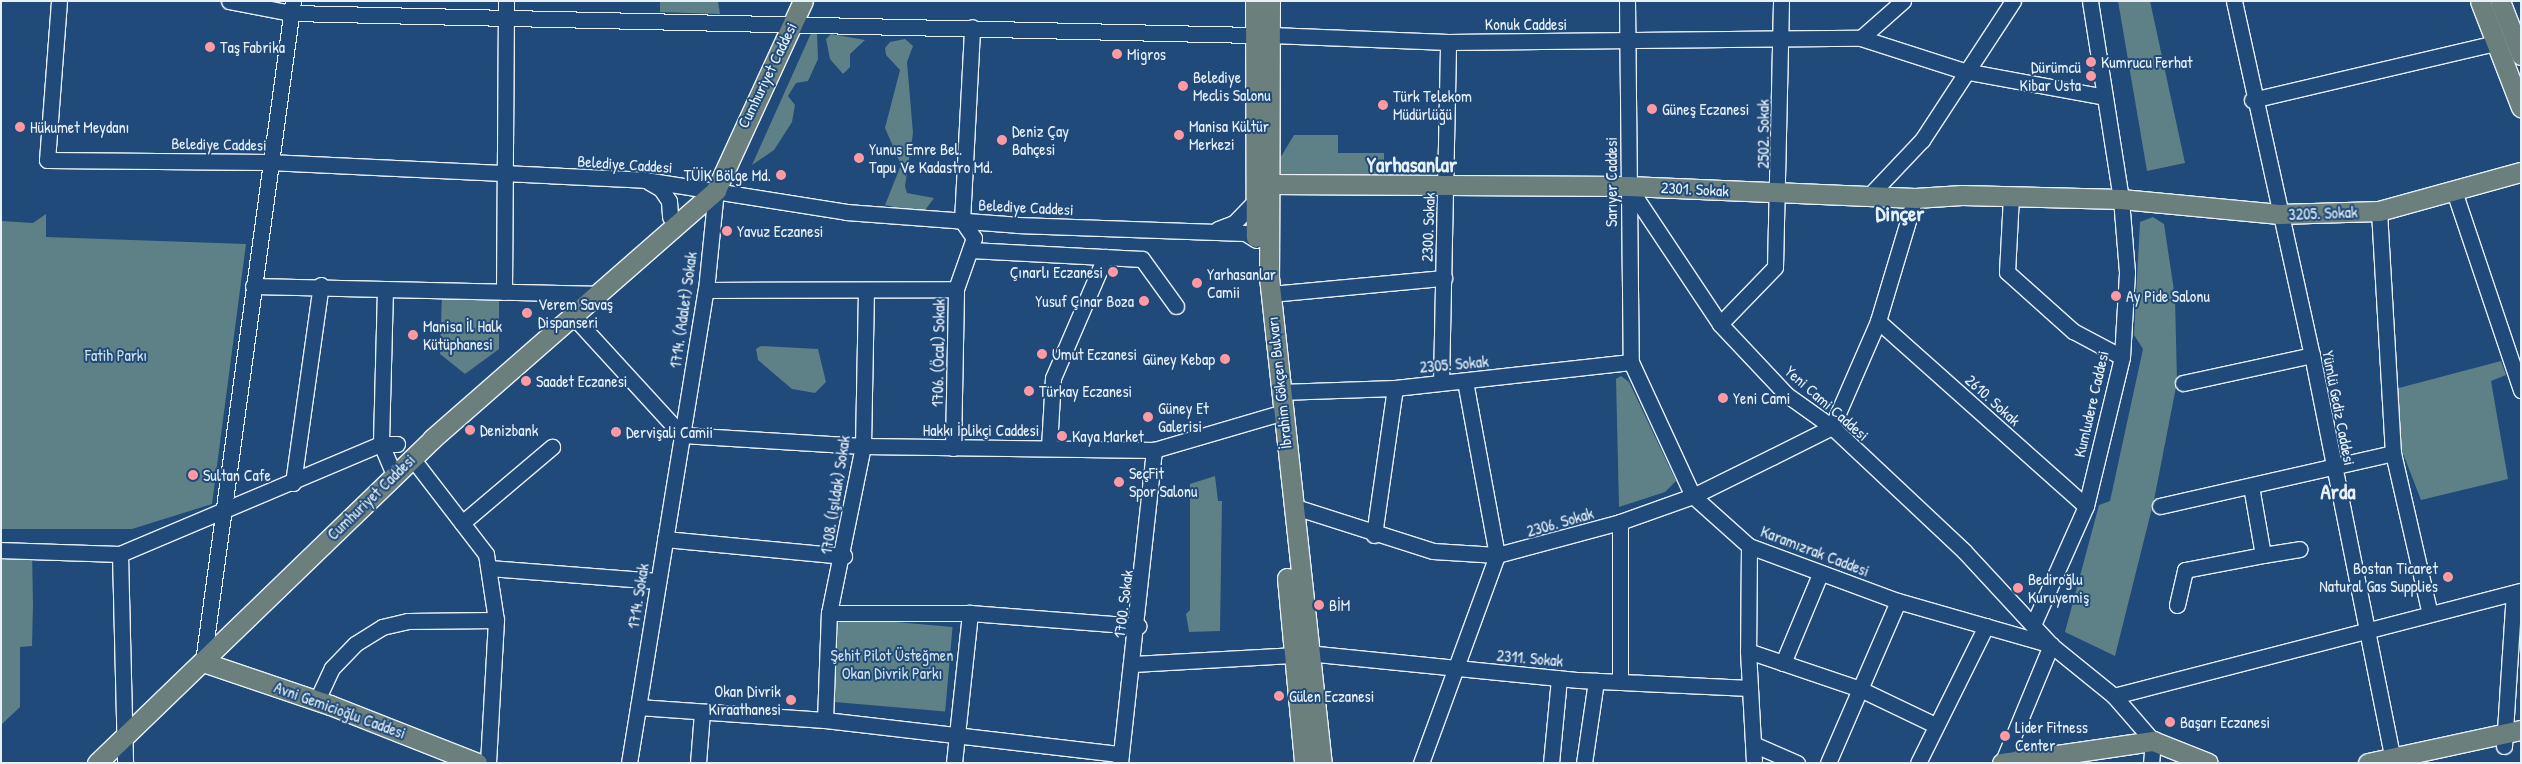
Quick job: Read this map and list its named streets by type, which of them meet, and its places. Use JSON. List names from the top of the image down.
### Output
{
  "streets": {
    "main road": [
      "Cumhuriyet Caddesi",
      "2301. Sokak",
      "3205. Sokak",
      "İbrahim Gökçen Bulvarı",
      "Avni Gemicioğlu Caddesi"
    ],
    "street": [
      "Konuk Caddesi",
      "2502. Sokak",
      "Belediye Caddesi",
      "Sarıyer Caddesi",
      "2300. Sokak",
      "1714. (Adalet) Sokak",
      "1706. (Öcal) Sokak",
      "2305. Sokak",
      "2610. Sokak",
      "Yeni Cami Caddesi",
      "Kumludere Caddesi",
      "Yümlü Gediz Caddesi",
      "Hakkı İplikçi Caddesi",
      "1708. (Işıldak) Sokak",
      "2306. Sokak",
      "Karamızrak Caddesi",
      "1714. Sokak",
      "1700. Sokak",
      "2311. Sokak"
    ]
  },
  "crossings": [
    ["Konuk Caddesi", "Cumhuriyet Caddesi"],
    ["Konuk Caddesi", "2502. Sokak"],
    ["Konuk Caddesi", "Sarıyer Caddesi"],
    ["Konuk Caddesi", "2300. Sokak"],
    ["Konuk Caddesi", "1706. (Öcal) Sokak"],
    ["Konuk Caddesi", "İbrahim Gökçen Bulvarı"],
    ["Konuk Caddesi", "Kumludere Caddesi"],
    ["Cumhuriyet Caddesi", "Belediye Caddesi"],
    ["Cumhuriyet Caddesi", "1714. (Adalet) Sokak"],
    ["Cumhuriyet Caddesi", "Avni Gemicioğlu Caddesi"],
    ["2502. Sokak", "2301. Sokak"],
    ["2502. Sokak", "Yeni Cami Caddesi"],
    ["Belediye Caddesi", "1714. (Adalet) Sokak"],
    ["Belediye Caddesi", "1706. (Öcal) Sokak"],
    ["Belediye Caddesi", "İbrahim Gökçen Bulvarı"],
    ["Sarıyer Caddesi", "2301. Sokak"],
    ["Sarıyer Caddesi", "2305. Sokak"],
    ["Sarıyer Caddesi", "Yeni Cami Caddesi"],
    ["Sarıyer Caddesi", "Karamızrak Caddesi"],
    ["2301. Sokak", "3205. Sokak"],
    ["2301. Sokak", "2300. Sokak"],
    ["2301. Sokak", "İbrahim Gökçen Bulvarı"],
    ["2301. Sokak", "Yeni Cami Caddesi"],
    ["2301. Sokak", "Kumludere Caddesi"],
    ["3205. Sokak", "Kumludere Caddesi"],
    ["3205. Sokak", "Yümlü Gediz Caddesi"],
    ["2300. Sokak", "2305. Sokak"],
    ["1714. (Adalet) Sokak", "Hakkı İplikçi Caddesi"],
    ["1714. (Adalet) Sokak", "1714. Sokak"],
    ["1706. (Öcal) Sokak", "Hakkı İplikçi Caddesi"],
    ["2305. Sokak", "İbrahim Gökçen Bulvarı"],
    ["2305. Sokak", "Karamızrak Caddesi"],
    ["İbrahim Gökçen Bulvarı", "Hakkı İplikçi Caddesi"],
    ["İbrahim Gökçen Bulvarı", "2306. Sokak"],
    ["İbrahim Gökçen Bulvarı", "2311. Sokak"],
    ["2610. Sokak", "Kumludere Caddesi"],
    ["Yeni Cami Caddesi", "Kumludere Caddesi"],
    ["Yeni Cami Caddesi", "2306. Sokak"],
    ["Yeni Cami Caddesi", "Karamızrak Caddesi"],
    ["Hakkı İplikçi Caddesi", "1708. (Işıldak) Sokak"],
    ["Hakkı İplikçi Caddesi", "1714. Sokak"],
    ["Hakkı İplikçi Caddesi", "1700. Sokak"],
    ["2306. Sokak", "Karamızrak Caddesi"],
    ["1700. Sokak", "2311. Sokak"]
  ],
  "districts": ["Yarhasanlar", "Dinçer", "Arda"],
  "parks": ["Fatih Parkı", "Şehit Pilot Üsteğmen Okan Divrik Parkı"],
  "places": [
    "Taş Fabrika",
    "Migros",
    "Kumrucu Ferhat",
    "Dürümcü Kibar Usta",
    "Belediye Meclis Salonu",
    "Türk Telekom Müdürlüğü",
    "Güneş Eczanesi",
    "Hükumet Meydanı",
    "Manisa Kültür Merkezi",
    "Deniz Çay Bahçesi",
    "Yunus Emre Bel. Tapu Ve Kadastro Md.",
    "TÜİK Bölge Md.",
    "Yavuz Eczanesi",
    "Çınarlı Eczanesi",
    "Yarhasanlar Camii",
    "Ay Pide Salonu",
    "Yusuf Çınar Boza",
    "Verem Savaş Dispanseri",
    "Manisa İl Halk Kütüphanesi",
    "Umut Eczanesi",
    "Güney Kebap",
    "Saadet Eczanesi",
    "Türkay Eczanesi",
    "Yeni Cami",
    "Güney Et Galerisi",
    "Denizbank",
    "Dervişali Camii",
    "Kaya Market",
    "Sultan Cafe",
    "SeçFit Spor Salonu",
    "Bostan Ticaret Natural Gas Supplies",
    "Bediroğlu Kuruyemiş",
    "BİM",
    "Gülen Eczanesi",
    "Okan Divrik Kıraathanesi",
    "Başarı Eczanesi",
    "Lider Fitness Center"
  ]
}
